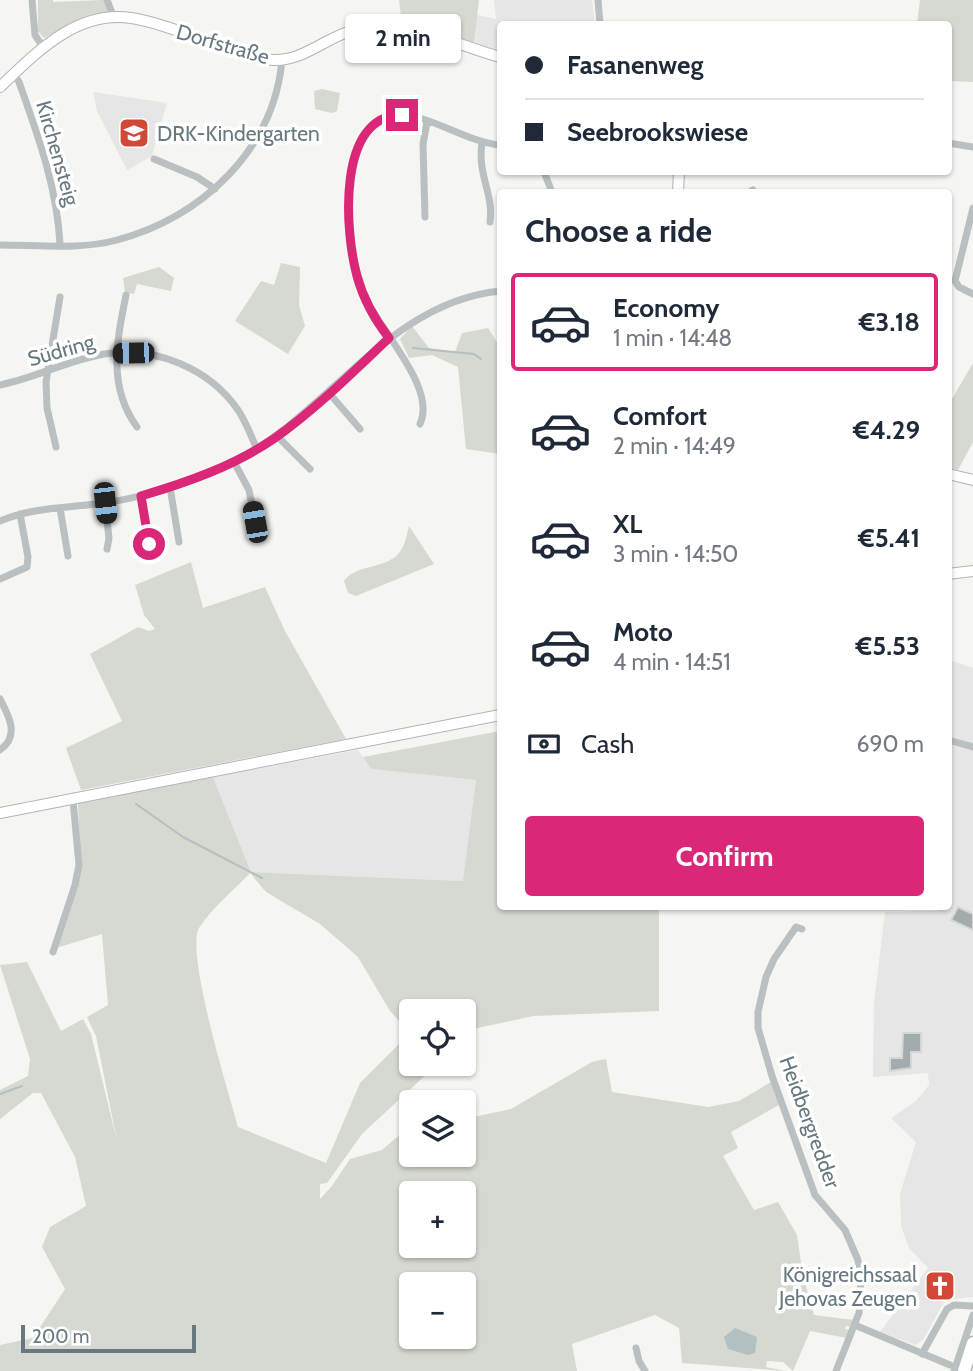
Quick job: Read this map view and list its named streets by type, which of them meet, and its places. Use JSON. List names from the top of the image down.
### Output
{
  "streets": {
    "street": [
      "Dorfstraße",
      "Kirchensteig",
      "Südring",
      "Heidbergredder"
    ]
  },
  "crossings": [
    ["Dorfstraße", "Kirchensteig"]
  ],
  "places": {
    "school or university": ["DRK-Kindergarten"],
    "church": ["Königreichssaal Jehovas Zeugen"]
  },
  "scale_bar": "200 m",
  "page": {
    "bubble": "2 min",
    "banner": ["Fasanenweg", "Seebrookswiese"],
    "heading": "Choose a ride",
    "list": [
      {
        "name": "Economy",
        "note": "1 min · 14:48",
        "value": "€3.18"
      },
      {
        "name": "Comfort",
        "note": "2 min · 14:49",
        "value": "€4.29"
      },
      {
        "name": "XL",
        "note": "3 min · 14:50",
        "value": "€5.41"
      },
      {
        "name": "Moto",
        "note": "4 min · 14:51",
        "value": "€5.53"
      }
    ],
    "pay": ["Cash", "690 m"],
    "buttons": "Confirm",
    "map_buttons": ["+", "−"],
    "scale": "200 m"
  }
}
